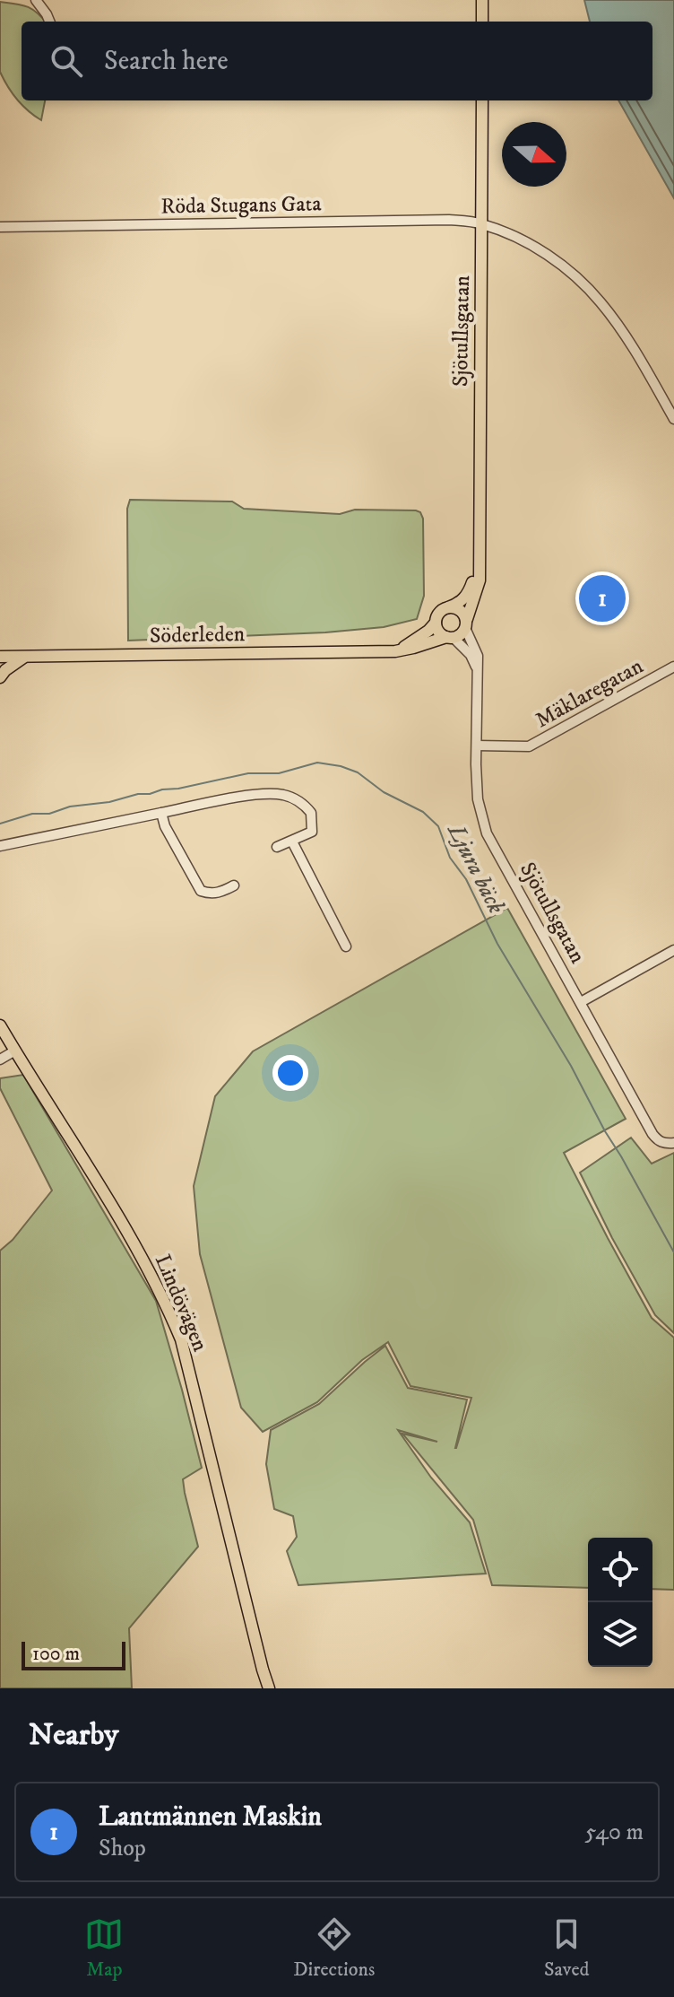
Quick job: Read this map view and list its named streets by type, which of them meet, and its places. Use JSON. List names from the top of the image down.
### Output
{
  "streets": {
    "main road": ["Sjötullsgatan", "Söderleden", "Lindövägen"],
    "street": ["Röda Stugans Gata", "Mäklaregatan"]
  },
  "crossings": [
    ["Röda Stugans Gata", "Sjötullsgatan"],
    ["Sjötullsgatan", "Söderleden"],
    ["Sjötullsgatan", "Mäklaregatan"]
  ],
  "water": ["Ljura bäck"],
  "scale_bar": "100 m",
  "north": "right",
  "page": {
    "search": "Search here",
    "pins": "1",
    "scale": "100 m",
    "heading": "Nearby",
    "list": [
      {
        "mark": "1",
        "name": "Lantmännen Maskin",
        "note": "Shop",
        "value": "540 m"
      }
    ],
    "nav": ["Map", "Directions", "Saved"]
  }
}
